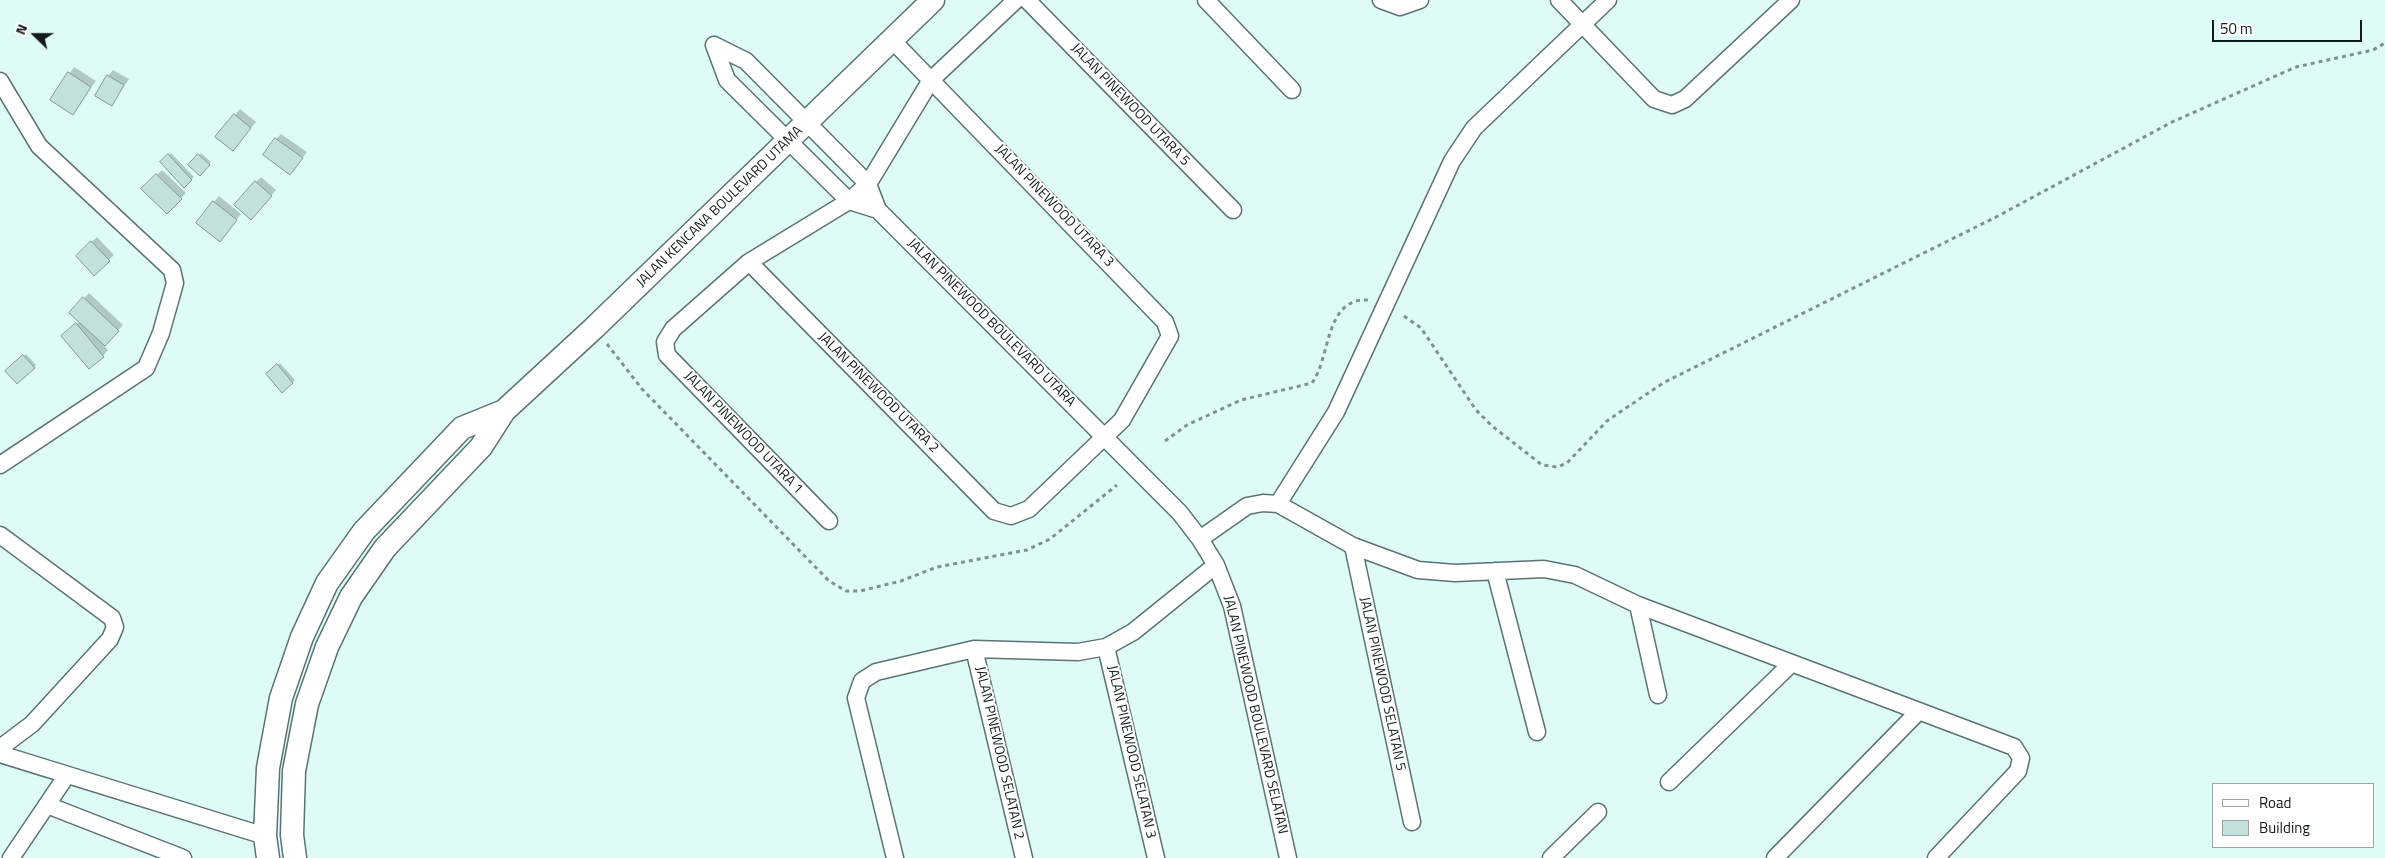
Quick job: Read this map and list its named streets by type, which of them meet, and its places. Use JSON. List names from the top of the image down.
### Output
{
  "streets": {
    "street": [
      "JALAN PINEWOOD UTARA 5",
      "JALAN PINEWOOD UTARA 3",
      "JALAN KENCANA BOULEVARD UTAMA",
      "JALAN PINEWOOD BOULEVARD UTARA",
      "JALAN PINEWOOD UTARA 2",
      "JALAN PINEWOOD UTARA 1",
      "JALAN PINEWOOD SELATAN 5",
      "JALAN PINEWOOD BOULEVARD SELATAN",
      "JALAN PINEWOOD SELATAN 3",
      "JALAN PINEWOOD SELATAN 2"
    ]
  },
  "crossings": [
    ["JALAN PINEWOOD UTARA 3", "JALAN KENCANA BOULEVARD UTAMA"],
    ["JALAN PINEWOOD UTARA 3", "JALAN PINEWOOD BOULEVARD UTARA"],
    ["JALAN PINEWOOD UTARA 3", "JALAN PINEWOOD UTARA 2"],
    ["JALAN PINEWOOD UTARA 3", "JALAN PINEWOOD BOULEVARD SELATAN"],
    ["JALAN KENCANA BOULEVARD UTAMA", "JALAN PINEWOOD BOULEVARD UTARA"],
    ["JALAN PINEWOOD BOULEVARD UTARA", "JALAN PINEWOOD UTARA 2"],
    ["JALAN PINEWOOD BOULEVARD UTARA", "JALAN PINEWOOD BOULEVARD SELATAN"],
    ["JALAN PINEWOOD UTARA 2", "JALAN PINEWOOD UTARA 1"],
    ["JALAN PINEWOOD UTARA 2", "JALAN PINEWOOD BOULEVARD SELATAN"]
  ],
  "legend": ["Road", "Building"],
  "scale_bar": "50 m",
  "north": "left"
}
